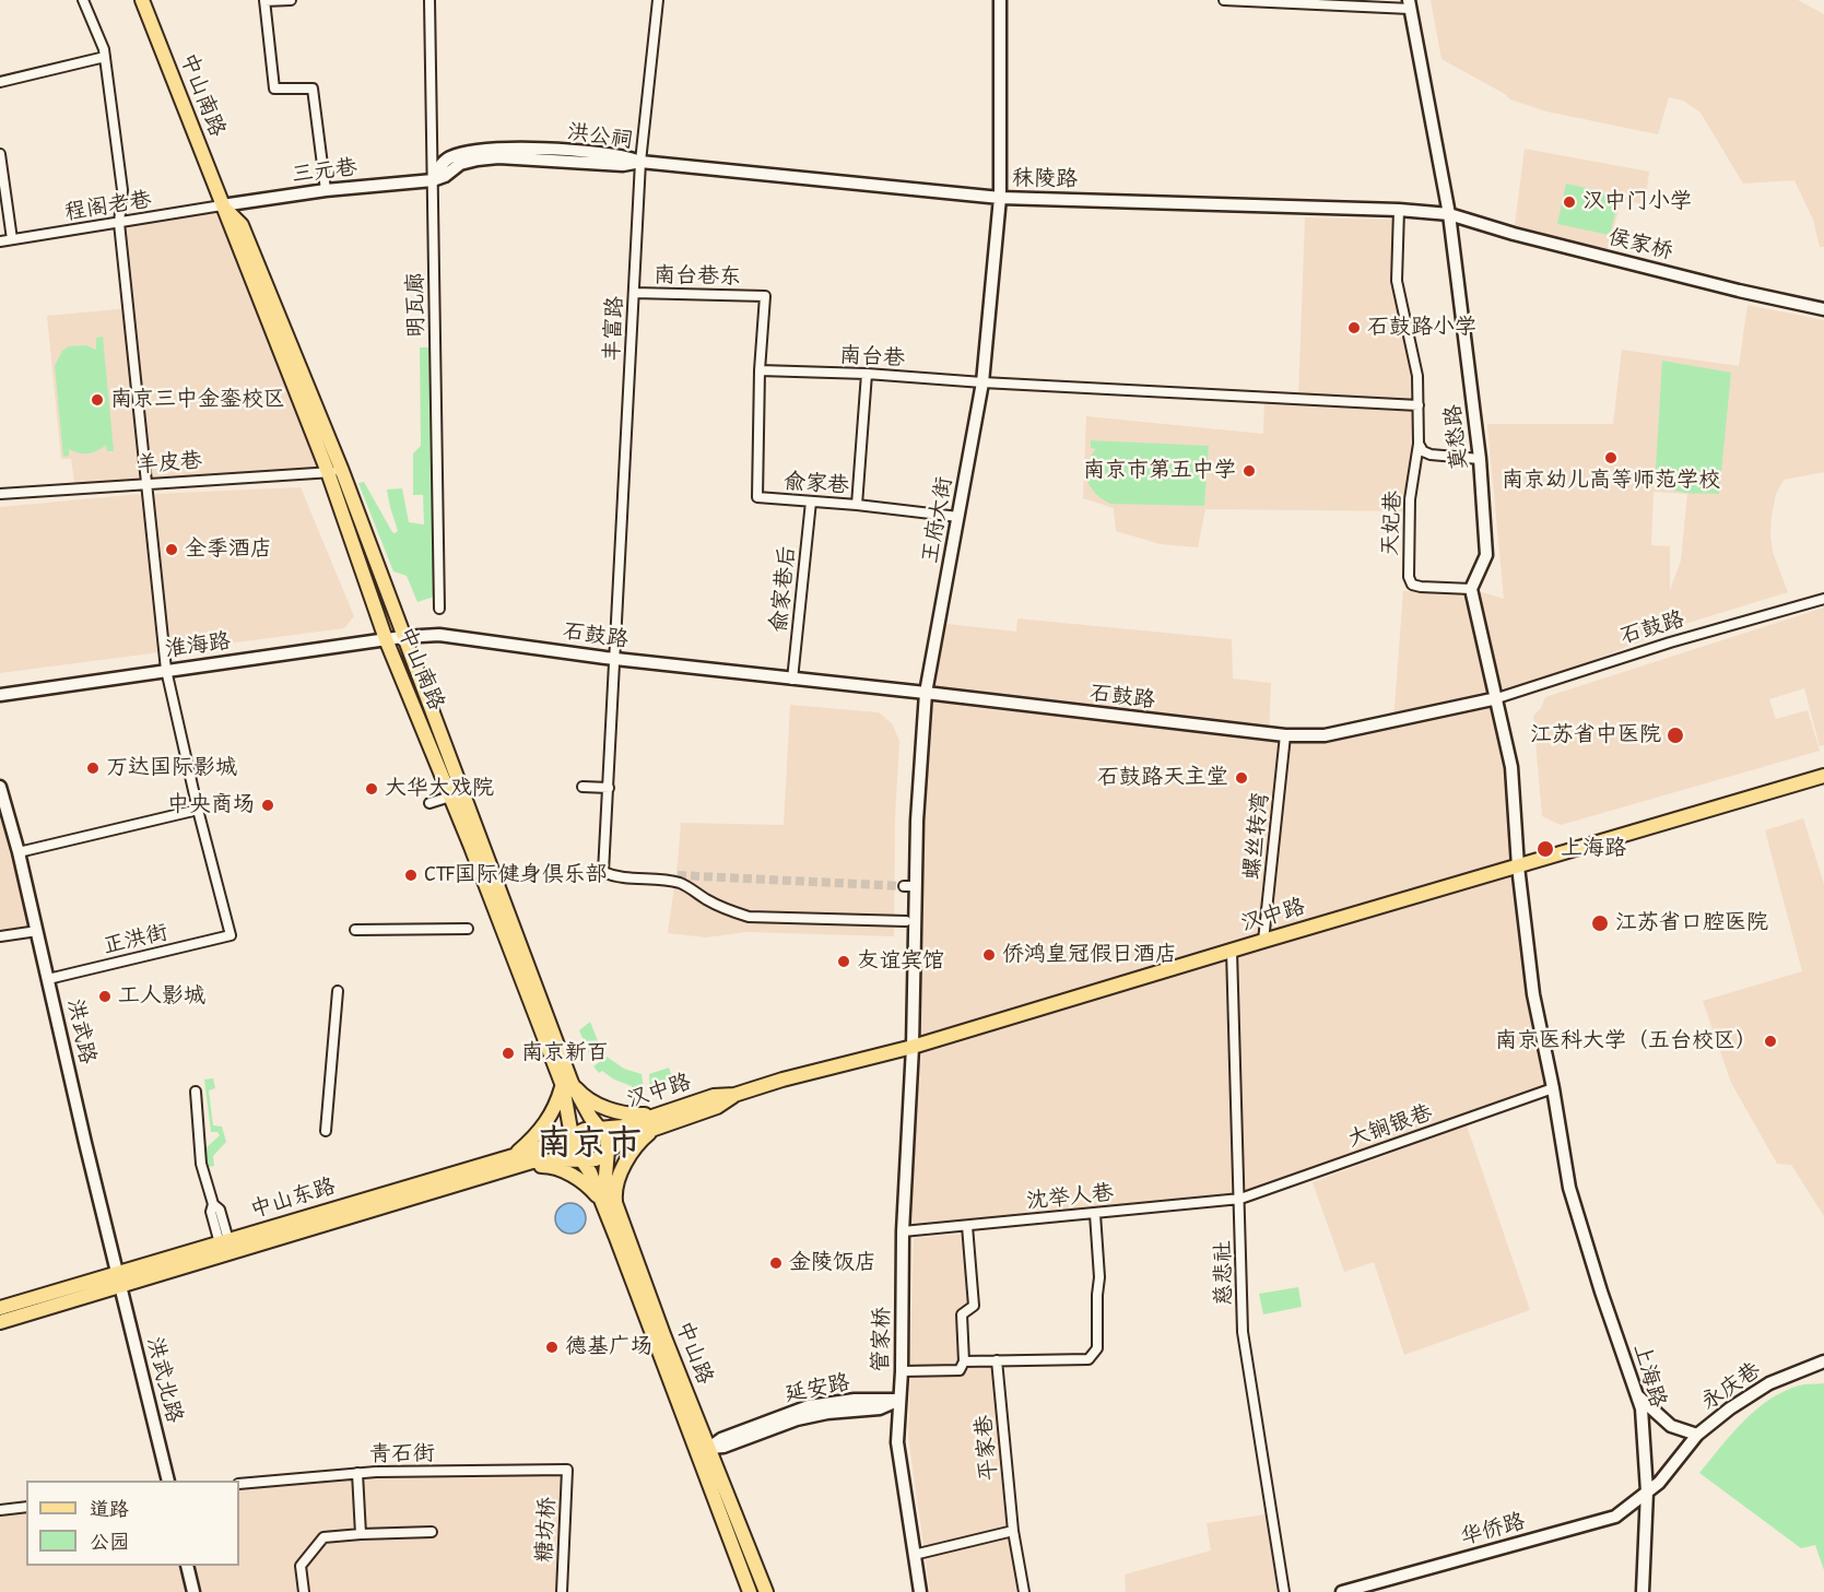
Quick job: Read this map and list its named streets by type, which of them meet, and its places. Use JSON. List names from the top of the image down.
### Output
{
  "streets": {
    "main road": [
      "中山南路",
      "汉中路",
      "中山东路",
      "中山路"
    ],
    "street": [
      "洪公祠",
      "三元巷",
      "秣陵路",
      "程阁老巷",
      "侯家桥",
      "南台巷东",
      "明瓦廊",
      "丰富路",
      "南台巷",
      "莫愁路",
      "羊皮巷",
      "俞家巷",
      "王府大街",
      "天妃巷",
      "俞家巷后",
      "石鼓路",
      "淮海路",
      "螺丝转湾",
      "正洪街",
      "洪武路",
      "大锏银巷",
      "沈举人巷",
      "慈悲社",
      "管家桥",
      "上海路",
      "洪武北路",
      "永庆巷",
      "延安路",
      "平家巷",
      "青石街",
      "糖坊桥",
      "华侨路"
    ]
  },
  "crossings": [
    ["中山南路", "三元巷"],
    ["中山南路", "程阁老巷"],
    ["中山南路", "羊皮巷"],
    ["中山南路", "石鼓路"],
    ["中山南路", "淮海路"],
    ["中山南路", "汉中路"],
    ["中山南路", "中山东路"],
    ["中山南路", "中山路"],
    ["洪公祠", "三元巷"],
    ["洪公祠", "秣陵路"],
    ["洪公祠", "明瓦廊"],
    ["洪公祠", "丰富路"],
    ["三元巷", "程阁老巷"],
    ["三元巷", "明瓦廊"],
    ["秣陵路", "侯家桥"],
    ["秣陵路", "丰富路"],
    ["秣陵路", "莫愁路"],
    ["秣陵路", "王府大街"],
    ["侯家桥", "莫愁路"],
    ["南台巷东", "丰富路"],
    ["南台巷东", "南台巷"],
    ["南台巷东", "俞家巷"],
    ["丰富路", "石鼓路"],
    ["南台巷", "俞家巷"],
    ["南台巷", "王府大街"],
    ["莫愁路", "天妃巷"],
    ["俞家巷", "王府大街"],
    ["俞家巷", "俞家巷后"],
    ["王府大街", "石鼓路"],
    ["王府大街", "汉中路"],
    ["王府大街", "管家桥"],
    ["俞家巷后", "石鼓路"],
    ["石鼓路", "淮海路"],
    ["石鼓路", "螺丝转湾"],
    ["螺丝转湾", "汉中路"],
    ["汉中路", "中山东路"],
    ["汉中路", "慈悲社"],
    ["汉中路", "管家桥"],
    ["汉中路", "中山路"],
    ["汉中路", "上海路"],
    ["正洪街", "洪武路"],
    ["洪武路", "中山东路"],
    ["洪武路", "洪武北路"],
    ["大锏银巷", "沈举人巷"],
    ["大锏银巷", "慈悲社"],
    ["大锏银巷", "上海路"],
    ["沈举人巷", "慈悲社"],
    ["沈举人巷", "管家桥"],
    ["中山东路", "中山路"],
    ["中山东路", "洪武北路"],
    ["管家桥", "延安路"],
    ["中山路", "延安路"],
    ["上海路", "永庆巷"],
    ["上海路", "华侨路"],
    ["永庆巷", "华侨路"],
    ["青石街", "糖坊桥"]
  ],
  "districts": ["南京市"],
  "places": [
    "汉中门小学",
    "石鼓路小学",
    "南京三中金銮校区",
    "南京幼儿高等师范学校",
    "南京市第五中学",
    "全季酒店",
    "江苏省中医院",
    "万达国际影城",
    "石鼓路天主堂",
    "大华大戏院",
    "中央商场",
    "上海路",
    "CTF国际健身俱乐部",
    "江苏省口腔医院",
    "侨鸿皇冠假日酒店",
    "友谊宾馆",
    "工人影城",
    "南京医科大学（五台校区）",
    "南京新百",
    "金陵饭店",
    "德基广场"
  ],
  "legend": ["道路", "公园"]
}
